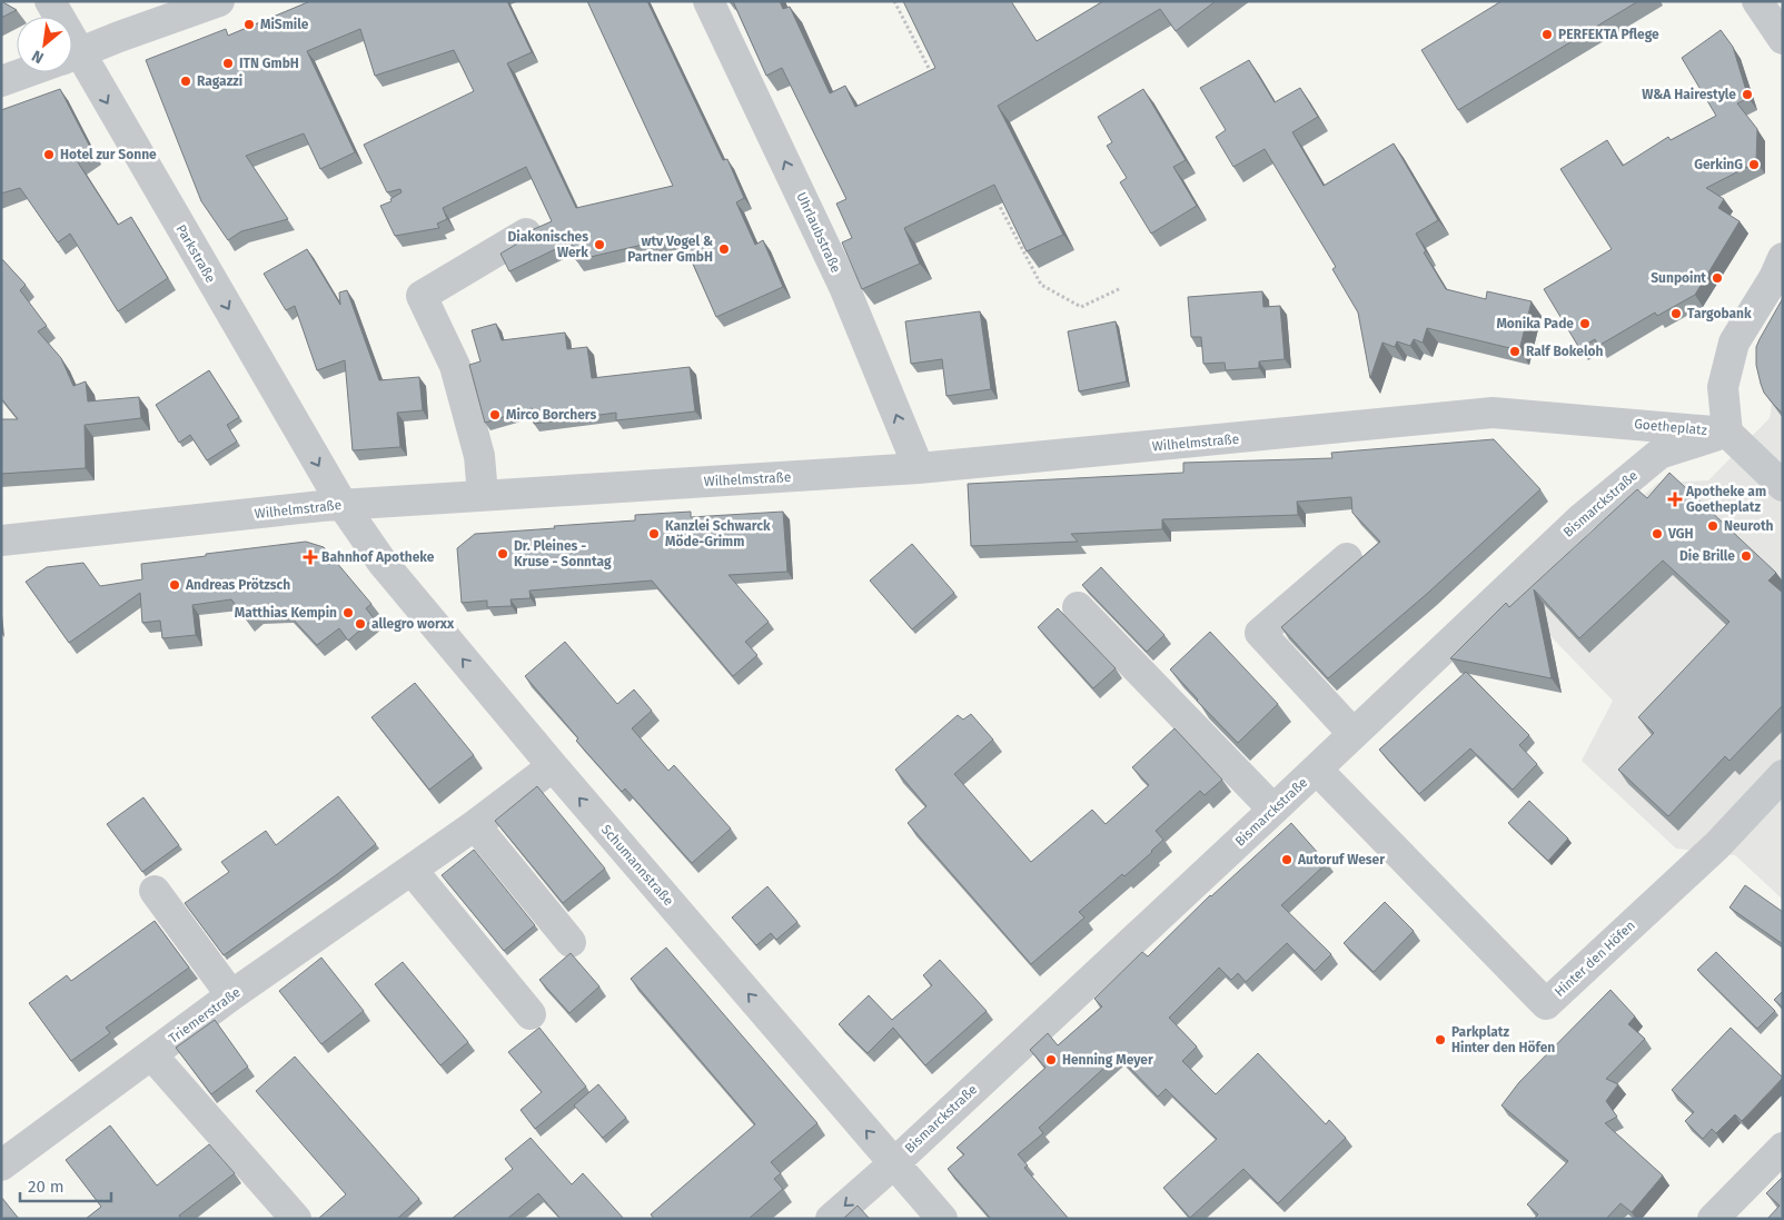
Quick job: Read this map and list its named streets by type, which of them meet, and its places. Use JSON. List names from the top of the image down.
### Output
{
  "streets": {
    "street": [
      "Uhrlaubstraße",
      "Parkstraße",
      "Goetheplatz",
      "Wilhelmstraße",
      "Bismarckstraße",
      "Schumannstraße",
      "Hinter den Höfen",
      "Triemerstraße"
    ]
  },
  "crossings": [
    ["Uhrlaubstraße", "Wilhelmstraße"],
    ["Parkstraße", "Wilhelmstraße"],
    ["Parkstraße", "Schumannstraße"],
    ["Goetheplatz", "Wilhelmstraße"],
    ["Goetheplatz", "Bismarckstraße"],
    ["Wilhelmstraße", "Schumannstraße"],
    ["Bismarckstraße", "Schumannstraße"],
    ["Bismarckstraße", "Hinter den Höfen"],
    ["Schumannstraße", "Triemerstraße"]
  ],
  "one_way": ["Uhrlaubstraße", "Parkstraße"],
  "places": {
    "other": [
      "MiSmile",
      "PERFEKTA Pflege",
      "ITN GmbH",
      "Ragazzi",
      "W&A Hairestyle",
      "Hotel zur Sonne",
      "GerkinG",
      "Diakonisches Werk",
      "wtv Vogel & Partner GmbH",
      "Sunpoint",
      "Targobank",
      "Monika Pade",
      "Ralf Bokeloh",
      "Mirco Borchers",
      "Neuroth",
      "Kanzlei Schwarck Möde-Grimm",
      "VGH",
      "Dr. Pleines - Kruse - Sonntag",
      "Die Brille",
      "Andreas Prötzsch",
      "Matthias Kempin",
      "allegro worxx",
      "Autoruf Weser",
      "Parkplatz Hinter den Höfen",
      "Henning Meyer"
    ],
    "health": ["Apotheke am Goetheplatz", "Bahnhof Apotheke"]
  },
  "scale_bar": "20 m",
  "north": "bottom left"
}
